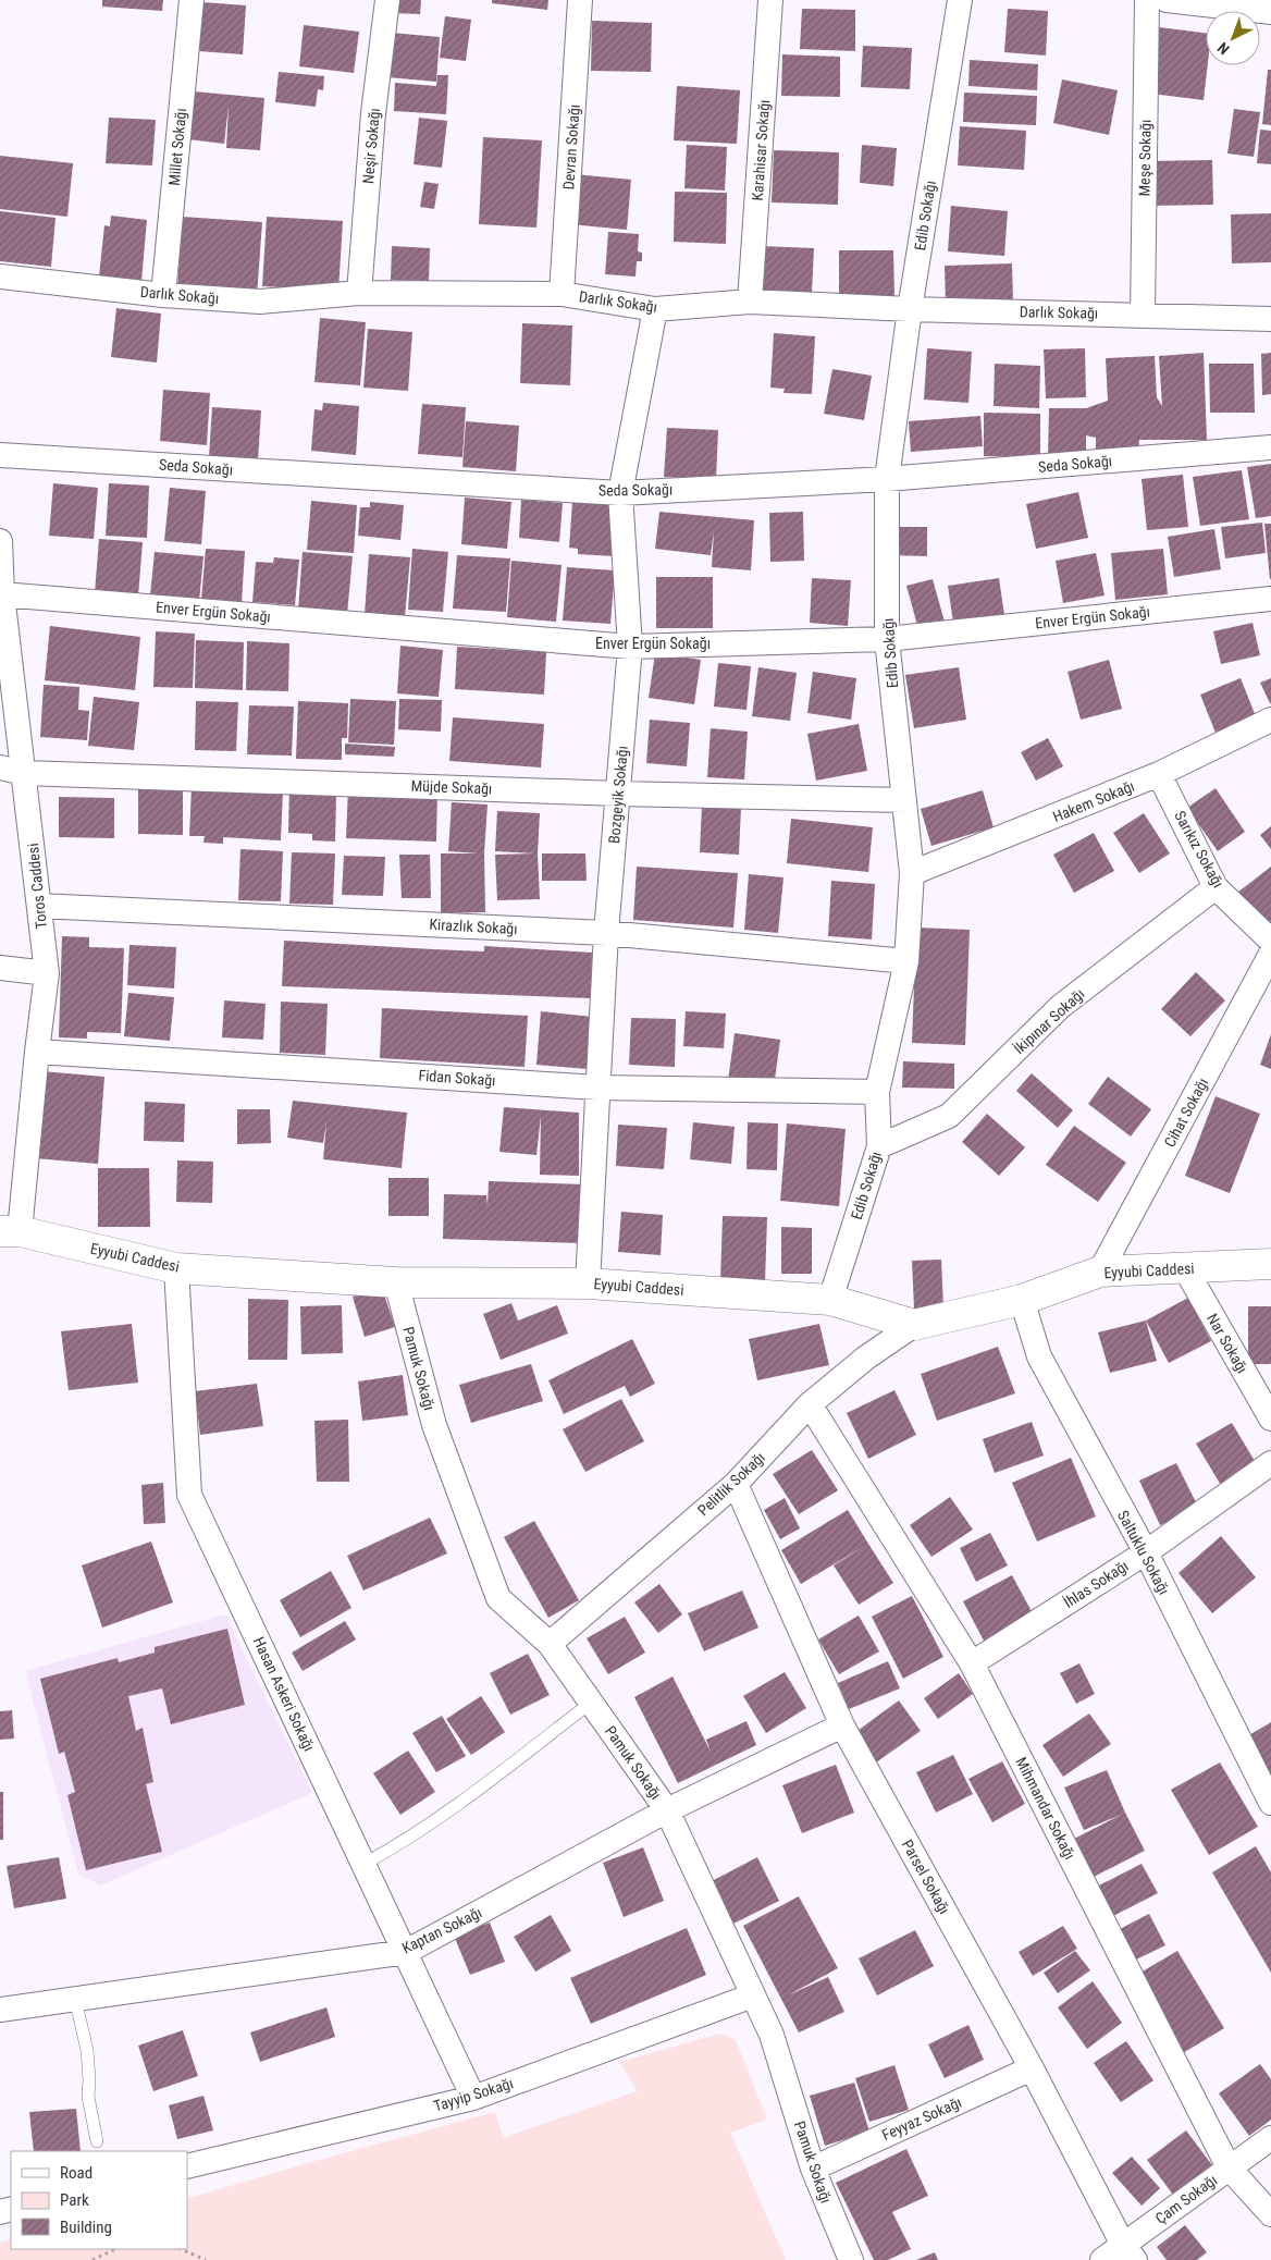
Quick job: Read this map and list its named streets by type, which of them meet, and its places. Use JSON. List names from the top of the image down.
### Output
{
  "streets": {
    "street": [
      "Neşir Sokağı",
      "Millet Sokağı",
      "Devran Sokağı",
      "Karahisar Sokağı",
      "Meşe Sokağı",
      "Edib Sokağı",
      "Darlık Sokağı",
      "Seda Sokağı",
      "Enver Ergün Sokağı",
      "Müjde Sokağı",
      "Bozgeyik Sokağı",
      "Hakem Sokağı",
      "Sarıkız Sokağı",
      "Toros Caddesi",
      "Kirazlık Sokağı",
      "İkipınar Sokağı",
      "Fidan Sokağı",
      "Cihat Sokağı",
      "Eyyubi Caddesi",
      "Nar Sokağı",
      "Pamuk Sokağı",
      "Pelitlik Sokağı",
      "Saltuklu Sokağı",
      "İhlas Sokağı",
      "Hasan Askeri Sokağı",
      "Mihmandar Sokağı",
      "Parsel Sokağı",
      "Kaptan Sokağı",
      "Tayyip Sokağı",
      "Feyyaz Sokağı",
      "Çam Sokağı"
    ]
  },
  "crossings": [
    ["Neşir Sokağı", "Darlık Sokağı"],
    ["Millet Sokağı", "Darlık Sokağı"],
    ["Devran Sokağı", "Darlık Sokağı"],
    ["Karahisar Sokağı", "Darlık Sokağı"],
    ["Meşe Sokağı", "Darlık Sokağı"],
    ["Edib Sokağı", "Darlık Sokağı"],
    ["Edib Sokağı", "Seda Sokağı"],
    ["Edib Sokağı", "Enver Ergün Sokağı"],
    ["Edib Sokağı", "Müjde Sokağı"],
    ["Edib Sokağı", "Hakem Sokağı"],
    ["Edib Sokağı", "Kirazlık Sokağı"],
    ["Edib Sokağı", "İkipınar Sokağı"],
    ["Edib Sokağı", "Fidan Sokağı"],
    ["Edib Sokağı", "Eyyubi Caddesi"],
    ["Darlık Sokağı", "Bozgeyik Sokağı"],
    ["Seda Sokağı", "Bozgeyik Sokağı"],
    ["Enver Ergün Sokağı", "Bozgeyik Sokağı"],
    ["Enver Ergün Sokağı", "Toros Caddesi"],
    ["Müjde Sokağı", "Bozgeyik Sokağı"],
    ["Müjde Sokağı", "Toros Caddesi"],
    ["Bozgeyik Sokağı", "Kirazlık Sokağı"],
    ["Bozgeyik Sokağı", "Fidan Sokağı"],
    ["Bozgeyik Sokağı", "Eyyubi Caddesi"],
    ["Hakem Sokağı", "Sarıkız Sokağı"],
    ["Sarıkız Sokağı", "İkipınar Sokağı"],
    ["Toros Caddesi", "Kirazlık Sokağı"],
    ["Toros Caddesi", "Fidan Sokağı"],
    ["Toros Caddesi", "Eyyubi Caddesi"],
    ["Cihat Sokağı", "Eyyubi Caddesi"],
    ["Eyyubi Caddesi", "Nar Sokağı"],
    ["Eyyubi Caddesi", "Pamuk Sokağı"],
    ["Eyyubi Caddesi", "Pelitlik Sokağı"],
    ["Eyyubi Caddesi", "Saltuklu Sokağı"],
    ["Eyyubi Caddesi", "Hasan Askeri Sokağı"],
    ["Pamuk Sokağı", "Pelitlik Sokağı"],
    ["Pamuk Sokağı", "Kaptan Sokağı"],
    ["Pamuk Sokağı", "Tayyip Sokağı"],
    ["Pamuk Sokağı", "Feyyaz Sokağı"],
    ["Pelitlik Sokağı", "Mihmandar Sokağı"],
    ["Pelitlik Sokağı", "Parsel Sokağı"],
    ["Saltuklu Sokağı", "İhlas Sokağı"],
    ["İhlas Sokağı", "Mihmandar Sokağı"],
    ["Hasan Askeri Sokağı", "Kaptan Sokağı"],
    ["Hasan Askeri Sokağı", "Tayyip Sokağı"],
    ["Mihmandar Sokağı", "Çam Sokağı"],
    ["Parsel Sokağı", "Kaptan Sokağı"],
    ["Parsel Sokağı", "Feyyaz Sokağı"],
    ["Parsel Sokağı", "Çam Sokağı"]
  ],
  "legend": ["Road", "Park", "Building"],
  "north": "bottom left"
}
